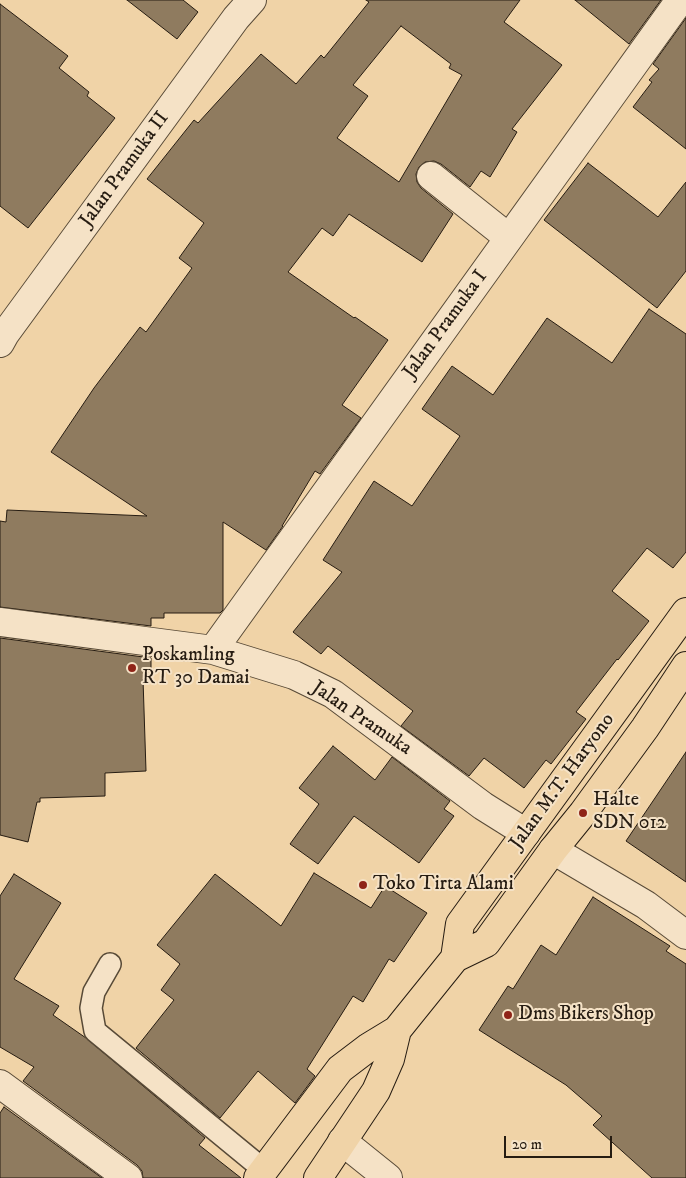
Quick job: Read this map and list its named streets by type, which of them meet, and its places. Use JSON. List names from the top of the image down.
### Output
{
  "streets": {
    "main road": ["Jalan M.T. Haryono"],
    "street": ["Jalan Pramuka II", "Jalan Pramuka I", "Jalan Pramuka"]
  },
  "crossings": [
    ["Jalan Pramuka I", "Jalan Pramuka"],
    ["Jalan Pramuka", "Jalan M.T. Haryono"]
  ],
  "places": [
    "Poskamling RT 30 Damai",
    "Halte SDN 012",
    "Toko Tirta Alami",
    "Dms Bikers Shop"
  ],
  "scale_bar": "20 m"
}
